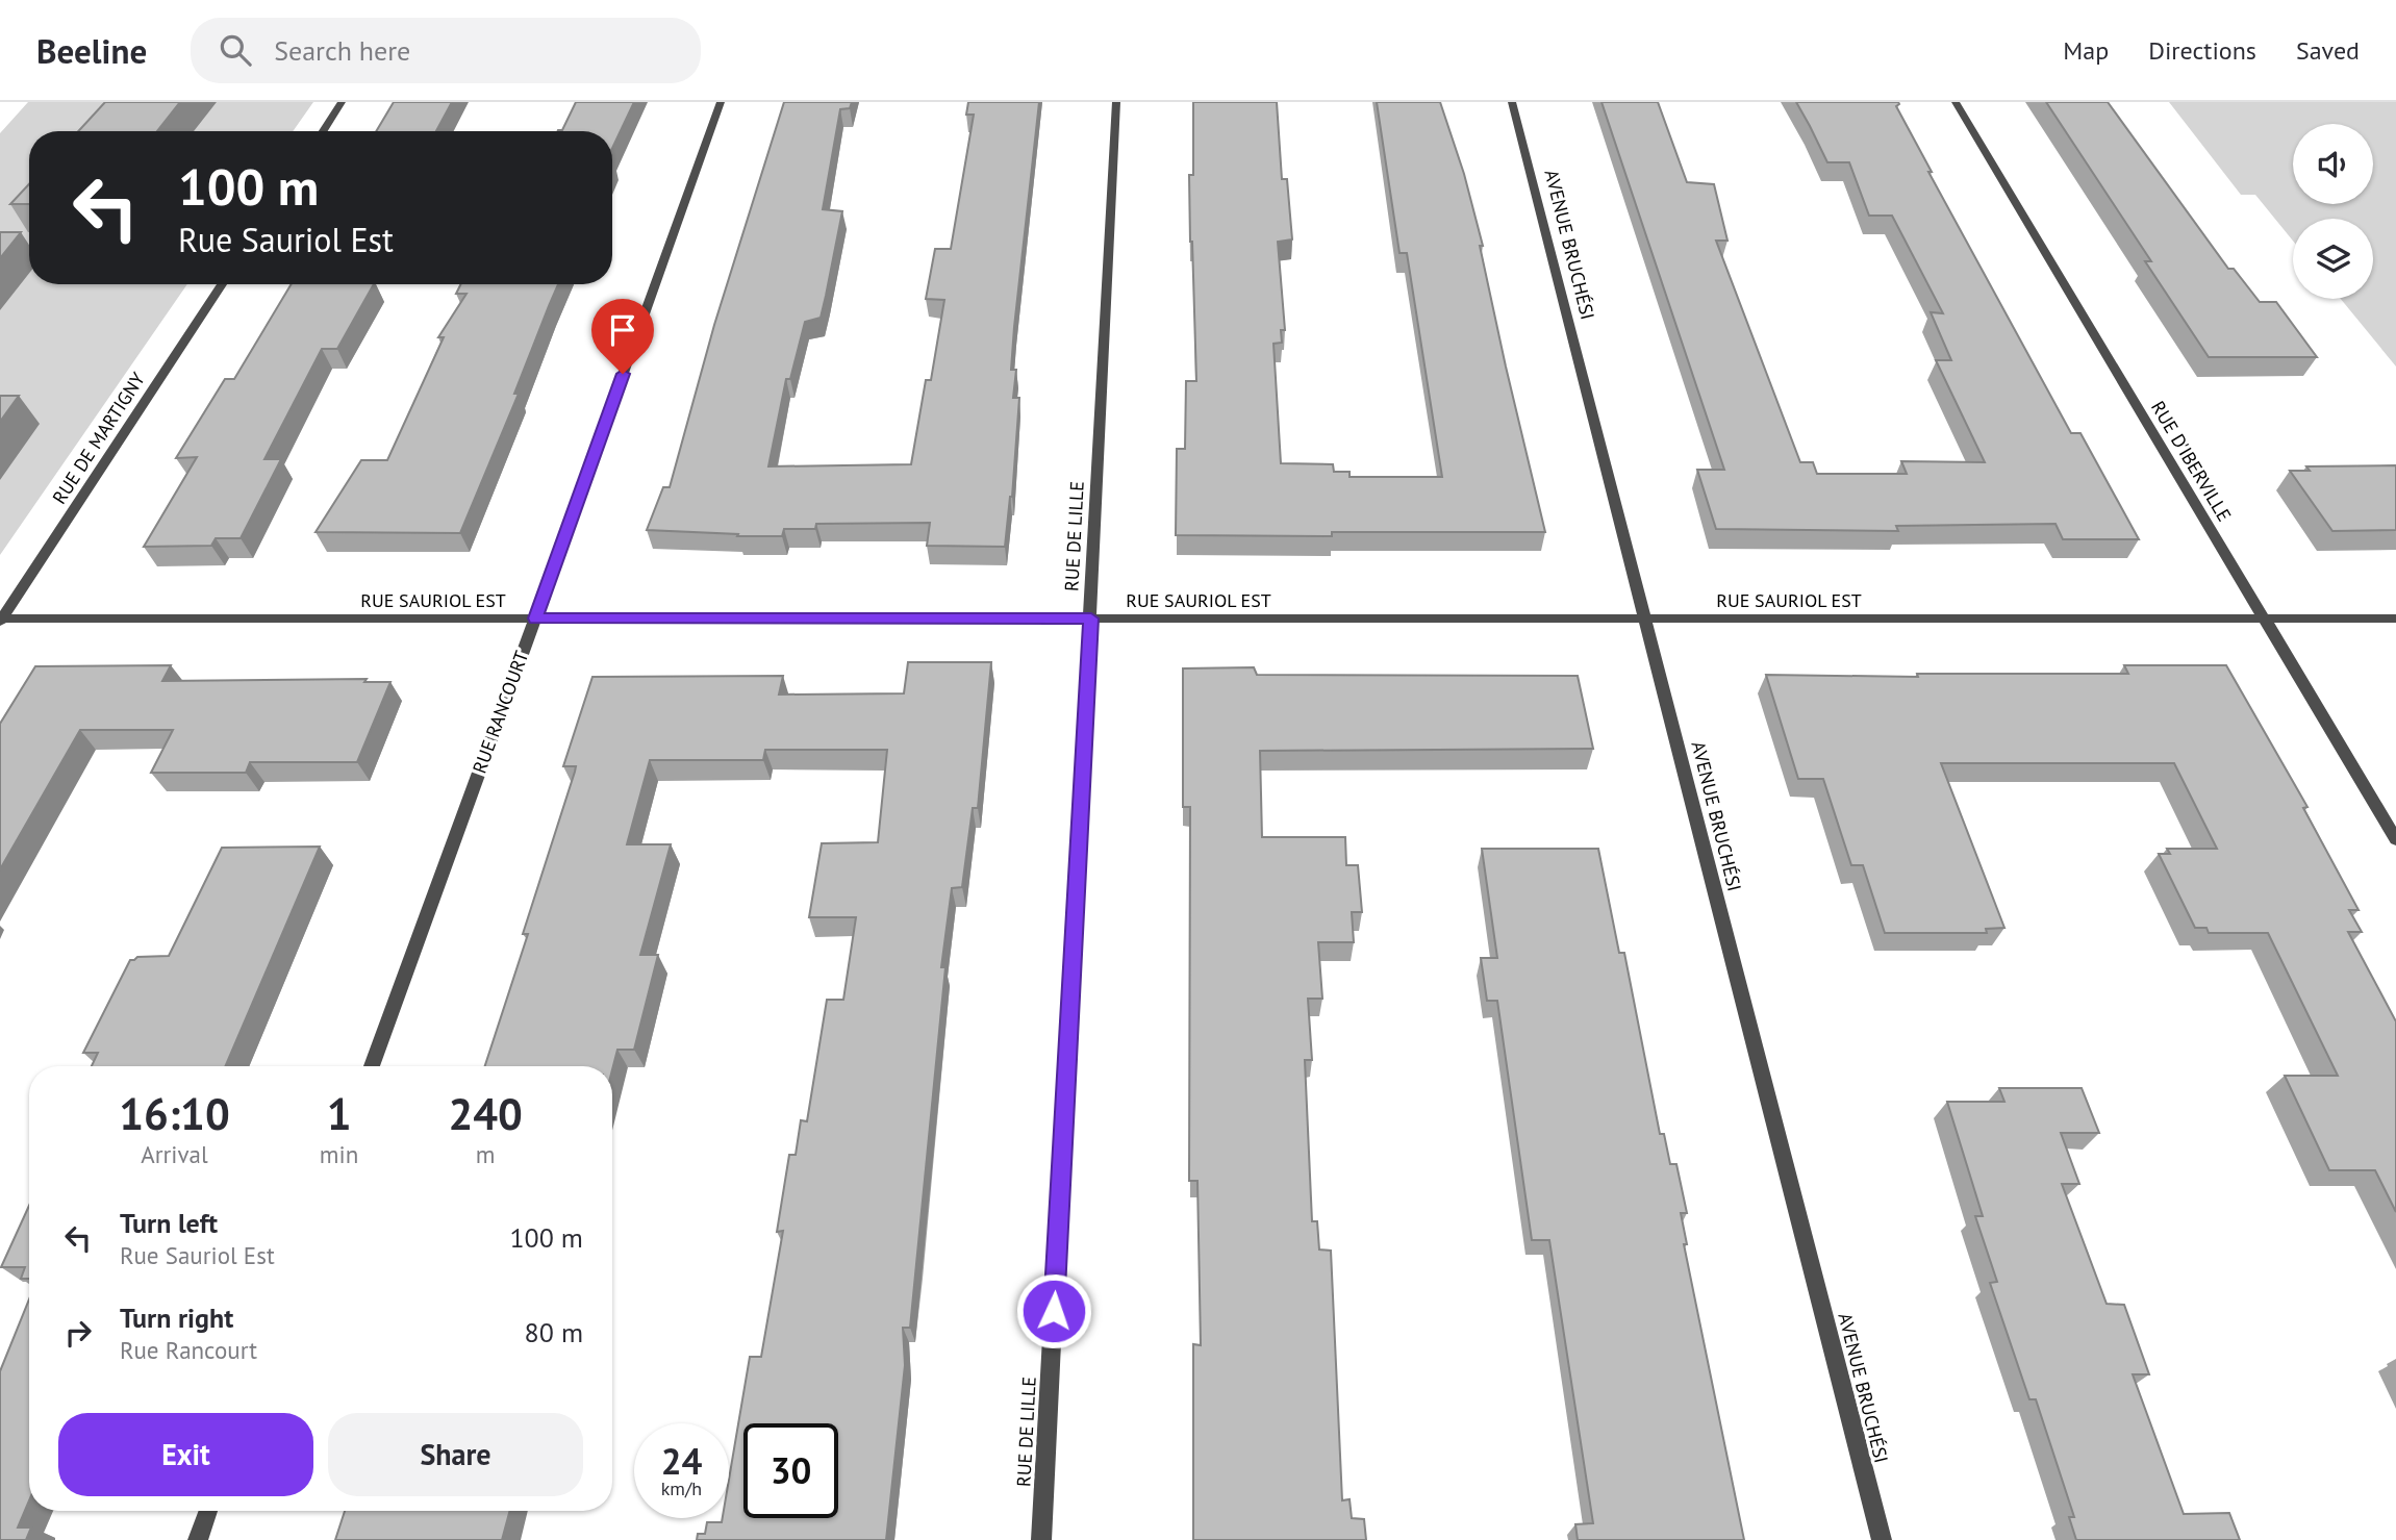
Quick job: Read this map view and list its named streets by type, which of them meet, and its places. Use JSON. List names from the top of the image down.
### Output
{
  "streets": {
    "street": [
      "AVENUE BRUCHÉSI",
      "RUE DE MARTIGNY",
      "RUE D'IBERVILLE",
      "RUE DE LILLE",
      "RUE SAURIOL EST",
      "RUE RANCOURT"
    ]
  },
  "crossings": [
    ["AVENUE BRUCHÉSI", "RUE SAURIOL EST"],
    ["RUE DE MARTIGNY", "RUE SAURIOL EST"],
    ["RUE D'IBERVILLE", "RUE SAURIOL EST"],
    ["RUE DE LILLE", "RUE SAURIOL EST"],
    ["RUE SAURIOL EST", "RUE RANCOURT"]
  ],
  "page": {
    "header": "Beeline",
    "search": "Search here",
    "nav": ["Map", "Directions", "Saved"],
    "turn": ["100 m", "Rue Sauriol Est"],
    "eta": [
      "16:10",
      "Arrival",
      "1",
      "min",
      "240",
      "m"
    ],
    "list": [
      {
        "name": "Turn left",
        "note": "Rue Sauriol Est",
        "value": "100 m"
      },
      {
        "name": "Turn right",
        "note": "Rue Rancourt",
        "value": "80 m"
      }
    ],
    "buttons": ["Exit", "Share"],
    "speed": "24 km/h",
    "limit": "30"
  }
}
